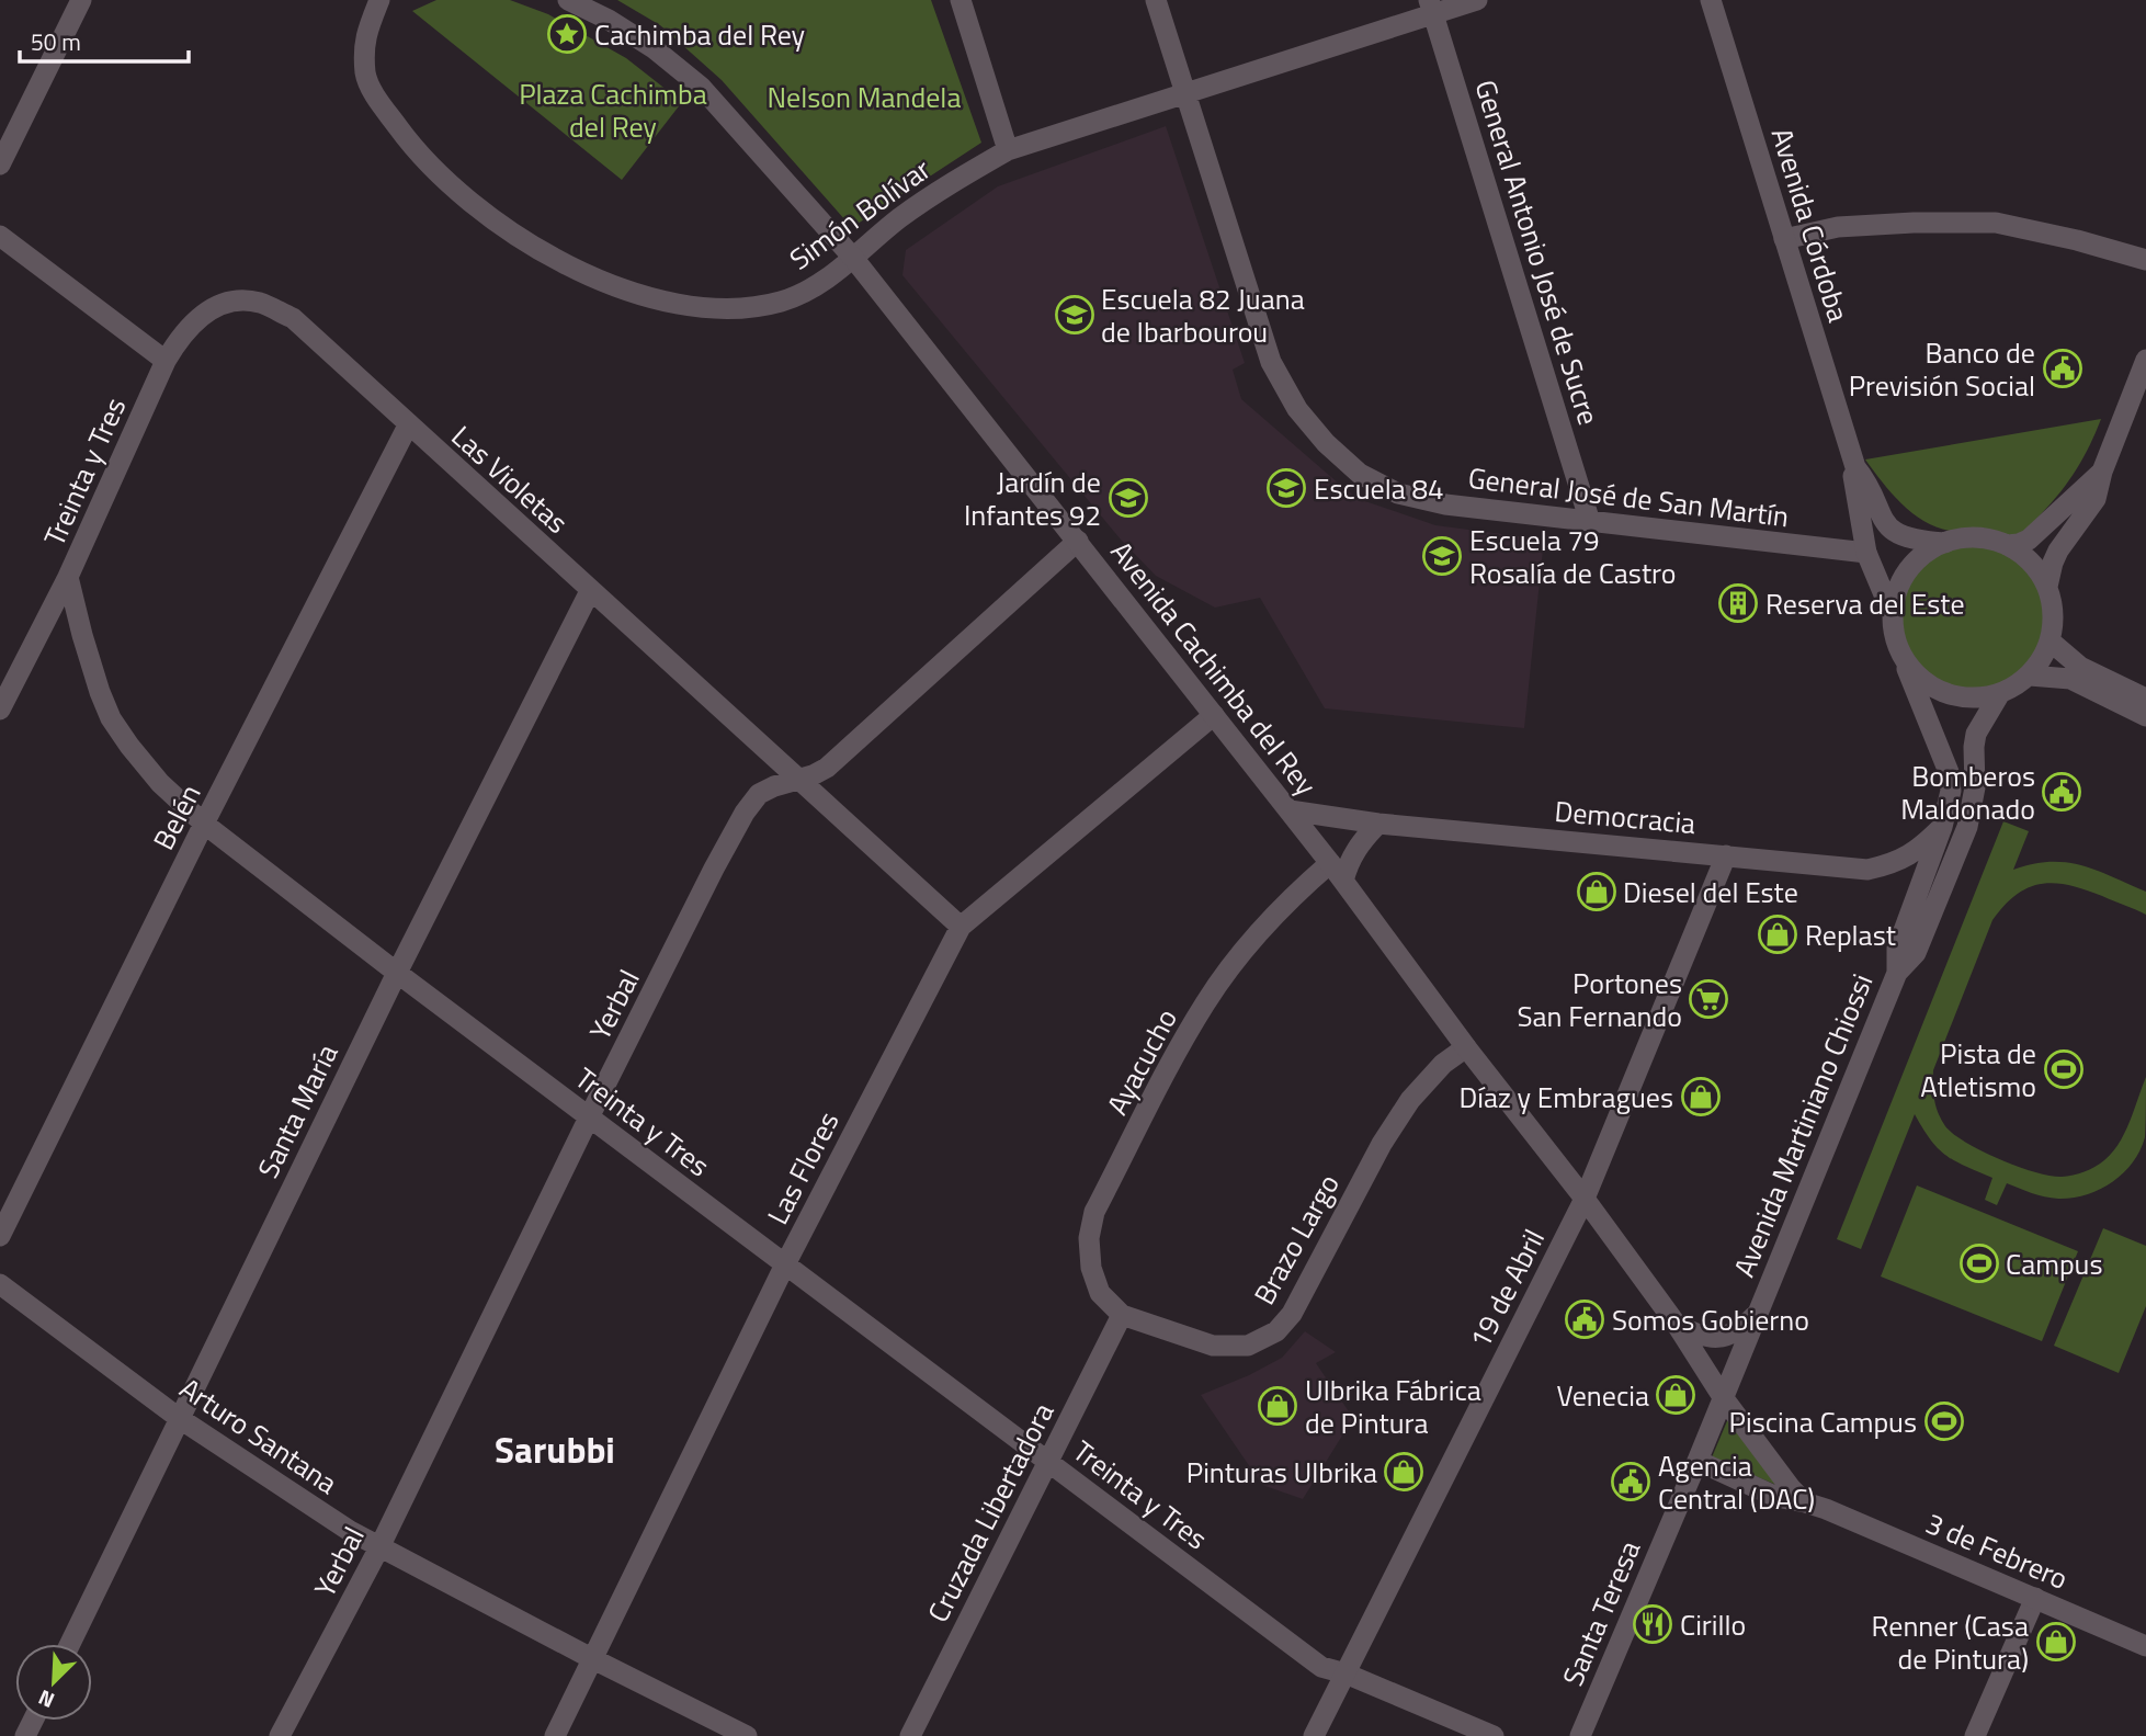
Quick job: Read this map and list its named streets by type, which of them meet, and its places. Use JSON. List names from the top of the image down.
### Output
{
  "streets": {
    "street": [
      "Simón Bolívar",
      "Avenida Córdoba",
      "General Antonio José de Sucre",
      "Treinta y Tres",
      "Las Violetas",
      "General José de San Martín",
      "Avenida Cachimba del Rey",
      "Belén",
      "Democracia",
      "Yerbal",
      "Ayacucho",
      "Santa María",
      "Avenida Martiniano Chiossi",
      "Las Flores",
      "Brazo Largo",
      "19 de Abril",
      "Arturo Santana",
      "Cruzada Libertadora",
      "3 de Febrero",
      "Santa Teresa"
    ]
  },
  "crossings": [
    ["Simón Bolívar", "General Antonio José de Sucre"],
    ["Simón Bolívar", "General José de San Martín"],
    ["Simón Bolívar", "Avenida Cachimba del Rey"],
    ["Avenida Córdoba", "General José de San Martín"],
    ["Avenida Córdoba", "Avenida Martiniano Chiossi"],
    ["General Antonio José de Sucre", "General José de San Martín"],
    ["Treinta y Tres", "Las Violetas"],
    ["Treinta y Tres", "Belén"],
    ["Treinta y Tres", "Yerbal"],
    ["Treinta y Tres", "Santa María"],
    ["Treinta y Tres", "Las Flores"],
    ["Treinta y Tres", "19 de Abril"],
    ["Treinta y Tres", "Cruzada Libertadora"],
    ["Las Violetas", "Belén"],
    ["Las Violetas", "Yerbal"],
    ["Las Violetas", "Santa María"],
    ["Las Violetas", "Las Flores"],
    ["Avenida Cachimba del Rey", "Democracia"],
    ["Avenida Cachimba del Rey", "Yerbal"],
    ["Avenida Cachimba del Rey", "Ayacucho"],
    ["Avenida Cachimba del Rey", "Avenida Martiniano Chiossi"],
    ["Avenida Cachimba del Rey", "Las Flores"],
    ["Avenida Cachimba del Rey", "Brazo Largo"],
    ["Avenida Cachimba del Rey", "19 de Abril"],
    ["Avenida Cachimba del Rey", "3 de Febrero"],
    ["Avenida Cachimba del Rey", "Santa Teresa"],
    ["Democracia", "Avenida Martiniano Chiossi"],
    ["Democracia", "19 de Abril"],
    ["Yerbal", "Arturo Santana"],
    ["Ayacucho", "Brazo Largo"],
    ["Ayacucho", "Cruzada Libertadora"],
    ["Santa María", "Arturo Santana"],
    ["Avenida Martiniano Chiossi", "3 de Febrero"],
    ["Avenida Martiniano Chiossi", "Santa Teresa"],
    ["Las Flores", "Arturo Santana"],
    ["Brazo Largo", "Cruzada Libertadora"],
    ["3 de Febrero", "Santa Teresa"]
  ],
  "districts": ["Sarubbi"],
  "parks": ["Plaza Cachimba del Rey", "Nelson Mandela"],
  "places": {
    "place": ["Cachimba del Rey"],
    "school or university": [
      "Escuela 82 Juana de Ibarbourou",
      "Escuela 84",
      "Jardín de Infantes 92",
      "Escuela 79 Rosalía de Castro"
    ],
    "public building": [
      "Banco de Previsión Social",
      "Bomberos Maldonado",
      "Somos Gobierno",
      "Agencia Central (DAC)"
    ],
    "building": ["Reserva del Este"],
    "shop": [
      "Diesel del Este",
      "Replast",
      "Díaz y Embragues",
      "Venecia",
      "Ulbrika Fábrica de Pintura",
      "Pinturas Ulbrika",
      "Renner (Casa de Pintura)"
    ],
    "supermarket": ["Portones San Fernando"],
    "sports": ["Pista de Atletismo", "Campus", "Piscina Campus"],
    "restaurant": ["Cirillo"]
  },
  "scale_bar": "50 m",
  "north": "bottom left"
}
